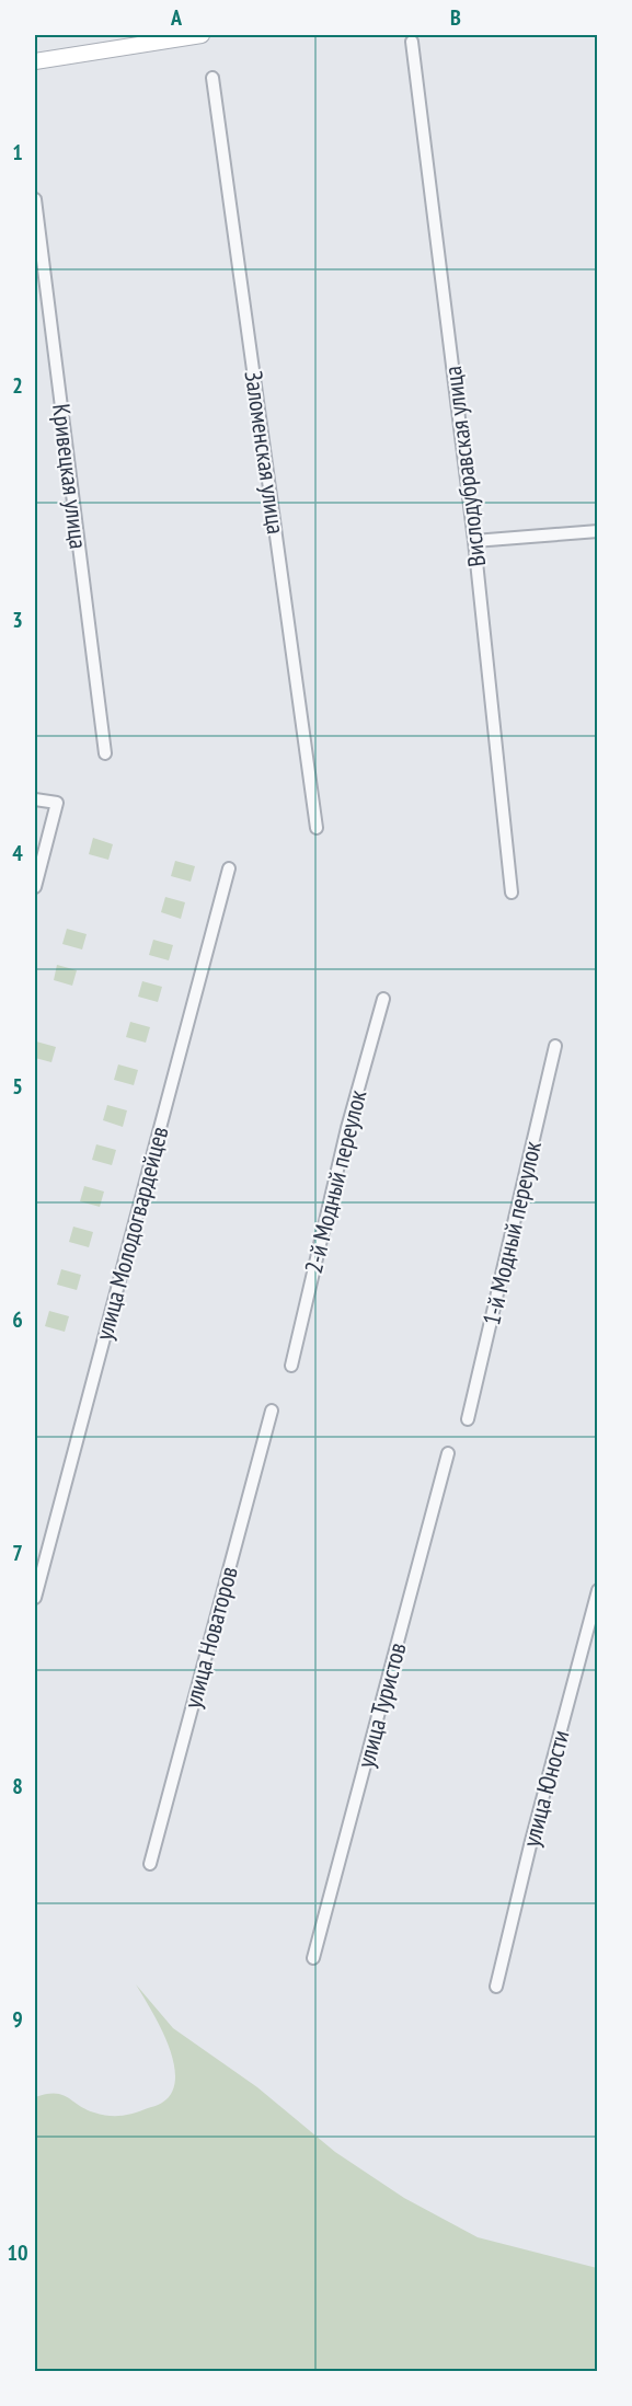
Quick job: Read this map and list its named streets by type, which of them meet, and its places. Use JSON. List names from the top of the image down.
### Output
{
  "streets": {
    "street": [
      "Заломенская улица",
      "Вислодубравская улица",
      "Кривецкая улица",
      "2-й Модный переулок",
      "улица Молодогвардейцев",
      "1-й Модный переулок",
      "улица Новаторов",
      "улица Туристов",
      "улица Юности"
    ]
  },
  "grid": {
    "columns": ["A", "B"],
    "rows": [
      "1",
      "2",
      "3",
      "4",
      "5",
      "6",
      "7",
      "8",
      "9",
      "10"
    ]
  }
}
